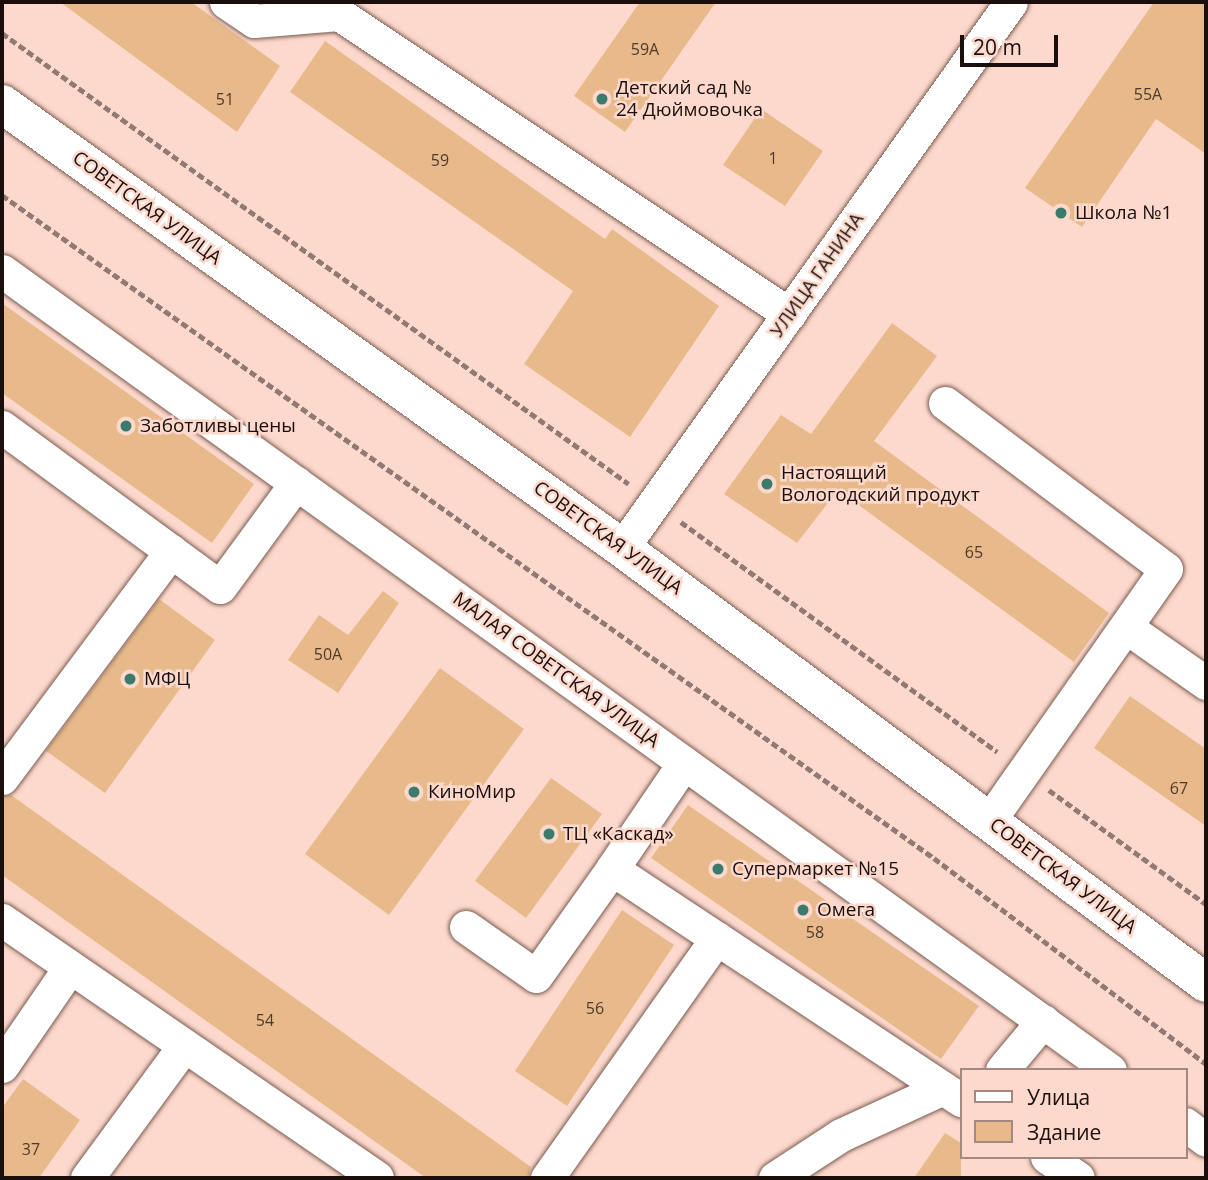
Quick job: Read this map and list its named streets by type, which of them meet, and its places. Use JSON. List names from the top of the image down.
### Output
{
  "streets": {
    "main road": ["СОВЕТСКАЯ УЛИЦА"],
    "street": ["УЛИЦА ГАНИНА", "МАЛАЯ СОВЕТСКАЯ УЛИЦА"]
  },
  "crossings": [
    ["СОВЕТСКАЯ УЛИЦА", "УЛИЦА ГАНИНА"]
  ],
  "places": [
    "Детский сад № 24 Дюймовочка",
    "Школа №1",
    "Заботливы цены",
    "Настоящий Вологодский продукт",
    "МФЦ",
    "КиноМир",
    "ТЦ «Каскад»",
    "Супермаркет №15",
    "Омега"
  ],
  "house_numbers": [
    "59А",
    "55А",
    "51",
    "1",
    "59",
    "65",
    "50А",
    "67",
    "58",
    "56",
    "54",
    "37"
  ],
  "legend": ["Улица", "Здание"],
  "scale_bar": "20 m"
}
